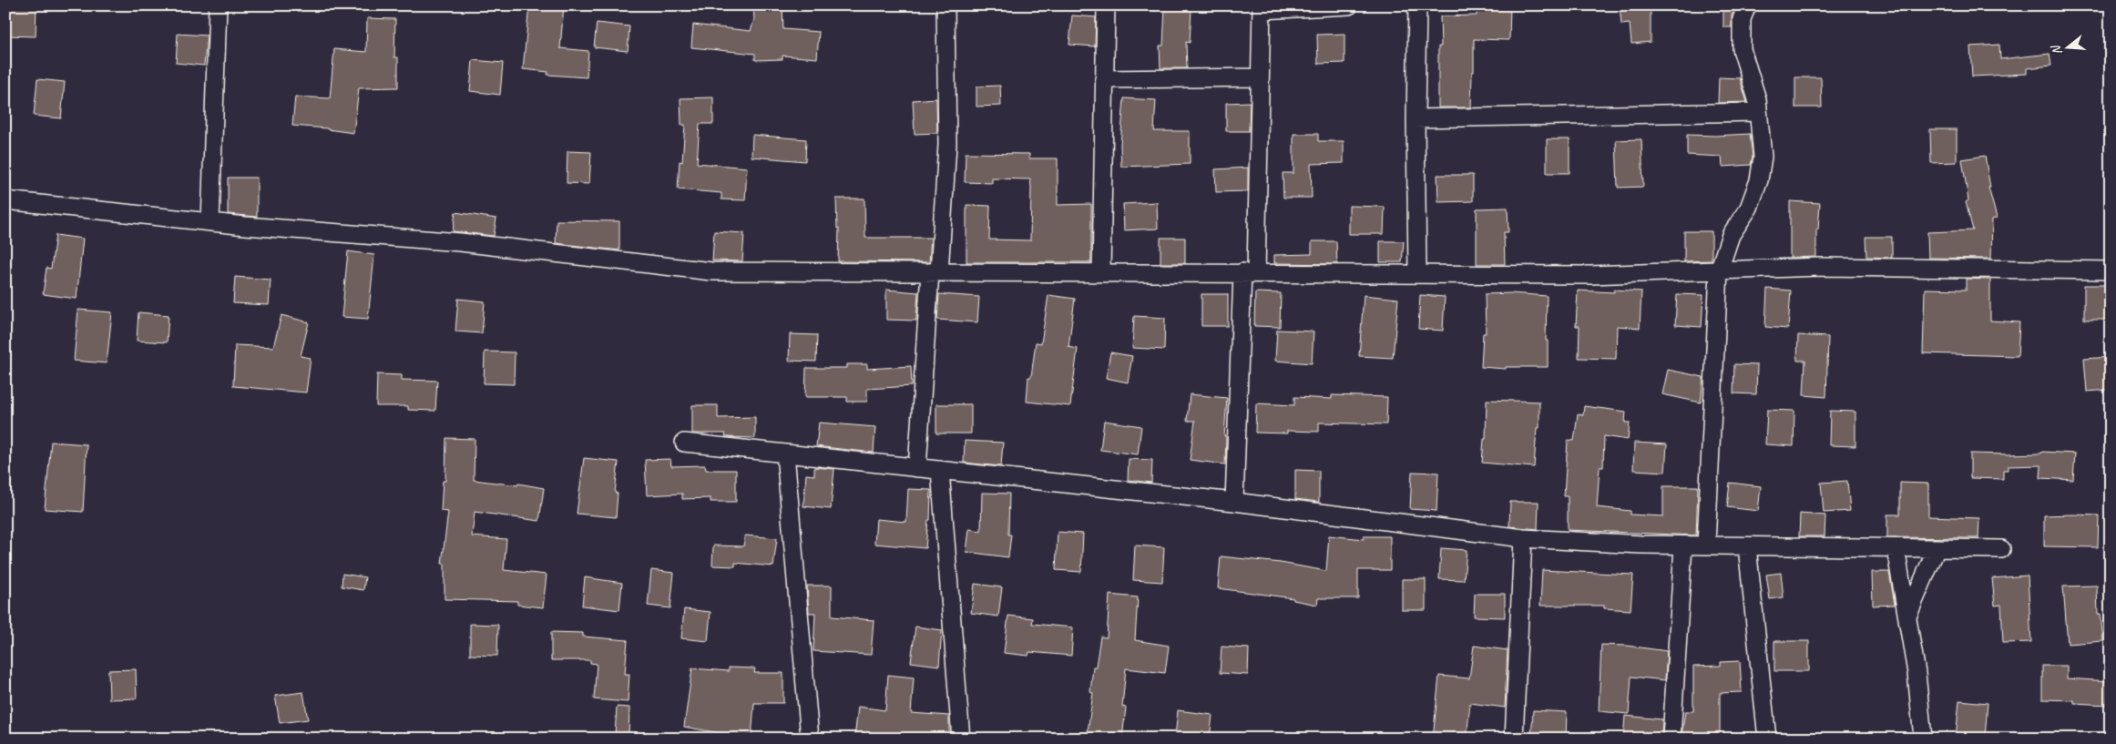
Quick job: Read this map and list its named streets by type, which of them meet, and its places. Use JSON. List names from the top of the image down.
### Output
{
  "north": "left"
}
